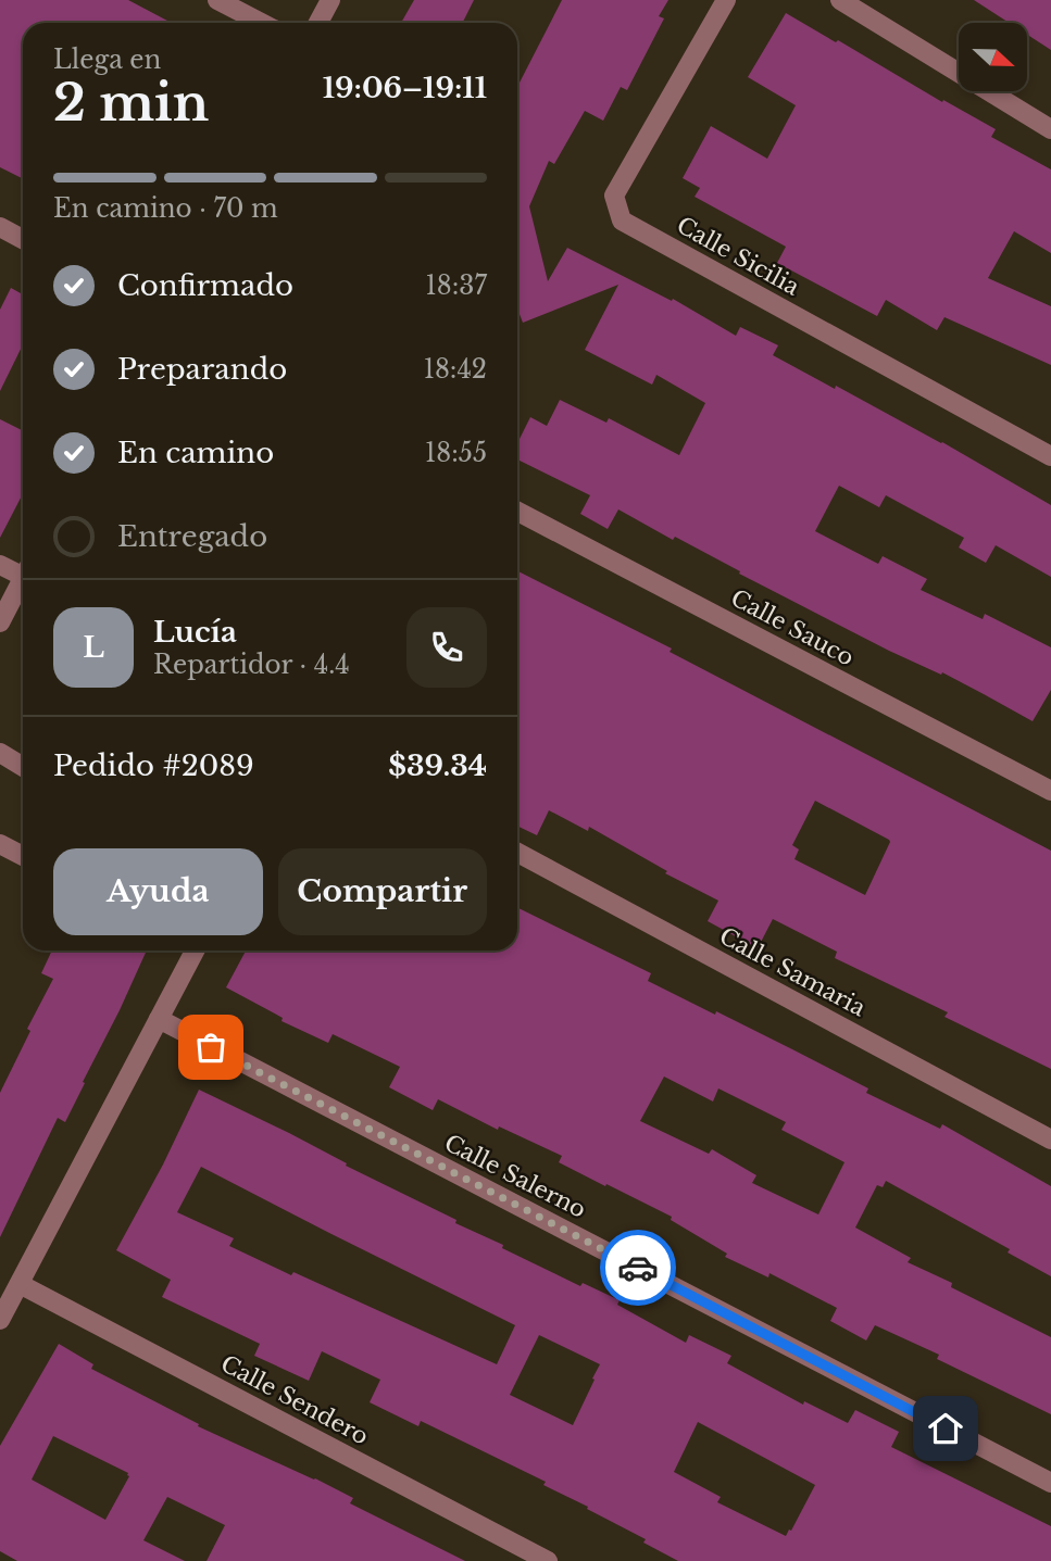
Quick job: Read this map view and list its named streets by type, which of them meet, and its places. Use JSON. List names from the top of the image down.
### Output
{
  "streets": {
    "street": [
      "Calle Sicilia",
      "Calle Sauco",
      "Calle Samaria",
      "Calle Salerno",
      "Calle Sendero"
    ]
  },
  "north": "right",
  "page": {
    "heading": ["2 min", "Llega en", "19:06–19:11"],
    "panel": [
      "Lucía",
      "Repartidor · 4.4",
      "Pedido #2089",
      "$39.34"
    ],
    "bar": "En camino · 70 m",
    "list": [
      ["Confirmado", "18:37"],
      ["Preparando", "18:42"],
      ["En camino", "18:55"],
      "Entregado"
    ],
    "round": "L",
    "buttons": ["Ayuda", "Compartir"]
  }
}
